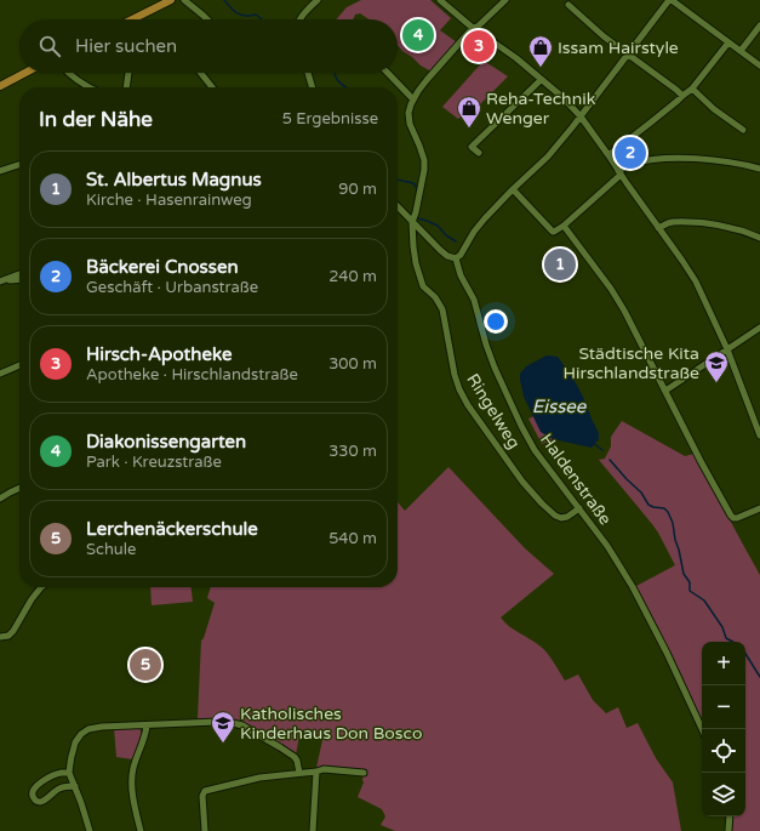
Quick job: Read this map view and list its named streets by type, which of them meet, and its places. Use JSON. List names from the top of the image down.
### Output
{
  "streets": {
    "street": ["Ringelweg", "Haldenstraße"]
  },
  "crossings": [
    ["Ringelweg", "Haldenstraße"]
  ],
  "water": ["Eissee"],
  "places": {
    "shop": ["Issam Hairstyle", "Reha-Technik Wenger"],
    "school or university": ["Städtische Kita Hirschlandstraße", "Katholisches Kinderhaus Don Bosco"]
  },
  "page": {
    "pins": [
      "4",
      "3",
      "2",
      "1",
      "5"
    ],
    "search": "Hier suchen",
    "heading": ["In der Nähe", "5 Ergebnisse"],
    "list": [
      {
        "mark": "1",
        "name": "St. Albertus Magnus",
        "note": "Kirche · Hasenrainweg",
        "value": "90 m"
      },
      {
        "mark": "2",
        "name": "Bäckerei Cnossen",
        "note": "Geschäft · Urbanstraße",
        "value": "240 m"
      },
      {
        "mark": "3",
        "name": "Hirsch-Apotheke",
        "note": "Apotheke · Hirschlandstraße",
        "value": "300 m"
      },
      {
        "mark": "4",
        "name": "Diakonissengarten",
        "note": "Park · Kreuzstraße",
        "value": "330 m"
      },
      {
        "mark": "5",
        "name": "Lerchenäckerschule",
        "note": "Schule",
        "value": "540 m"
      }
    ],
    "map_buttons": ["+", "−"]
  }
}
